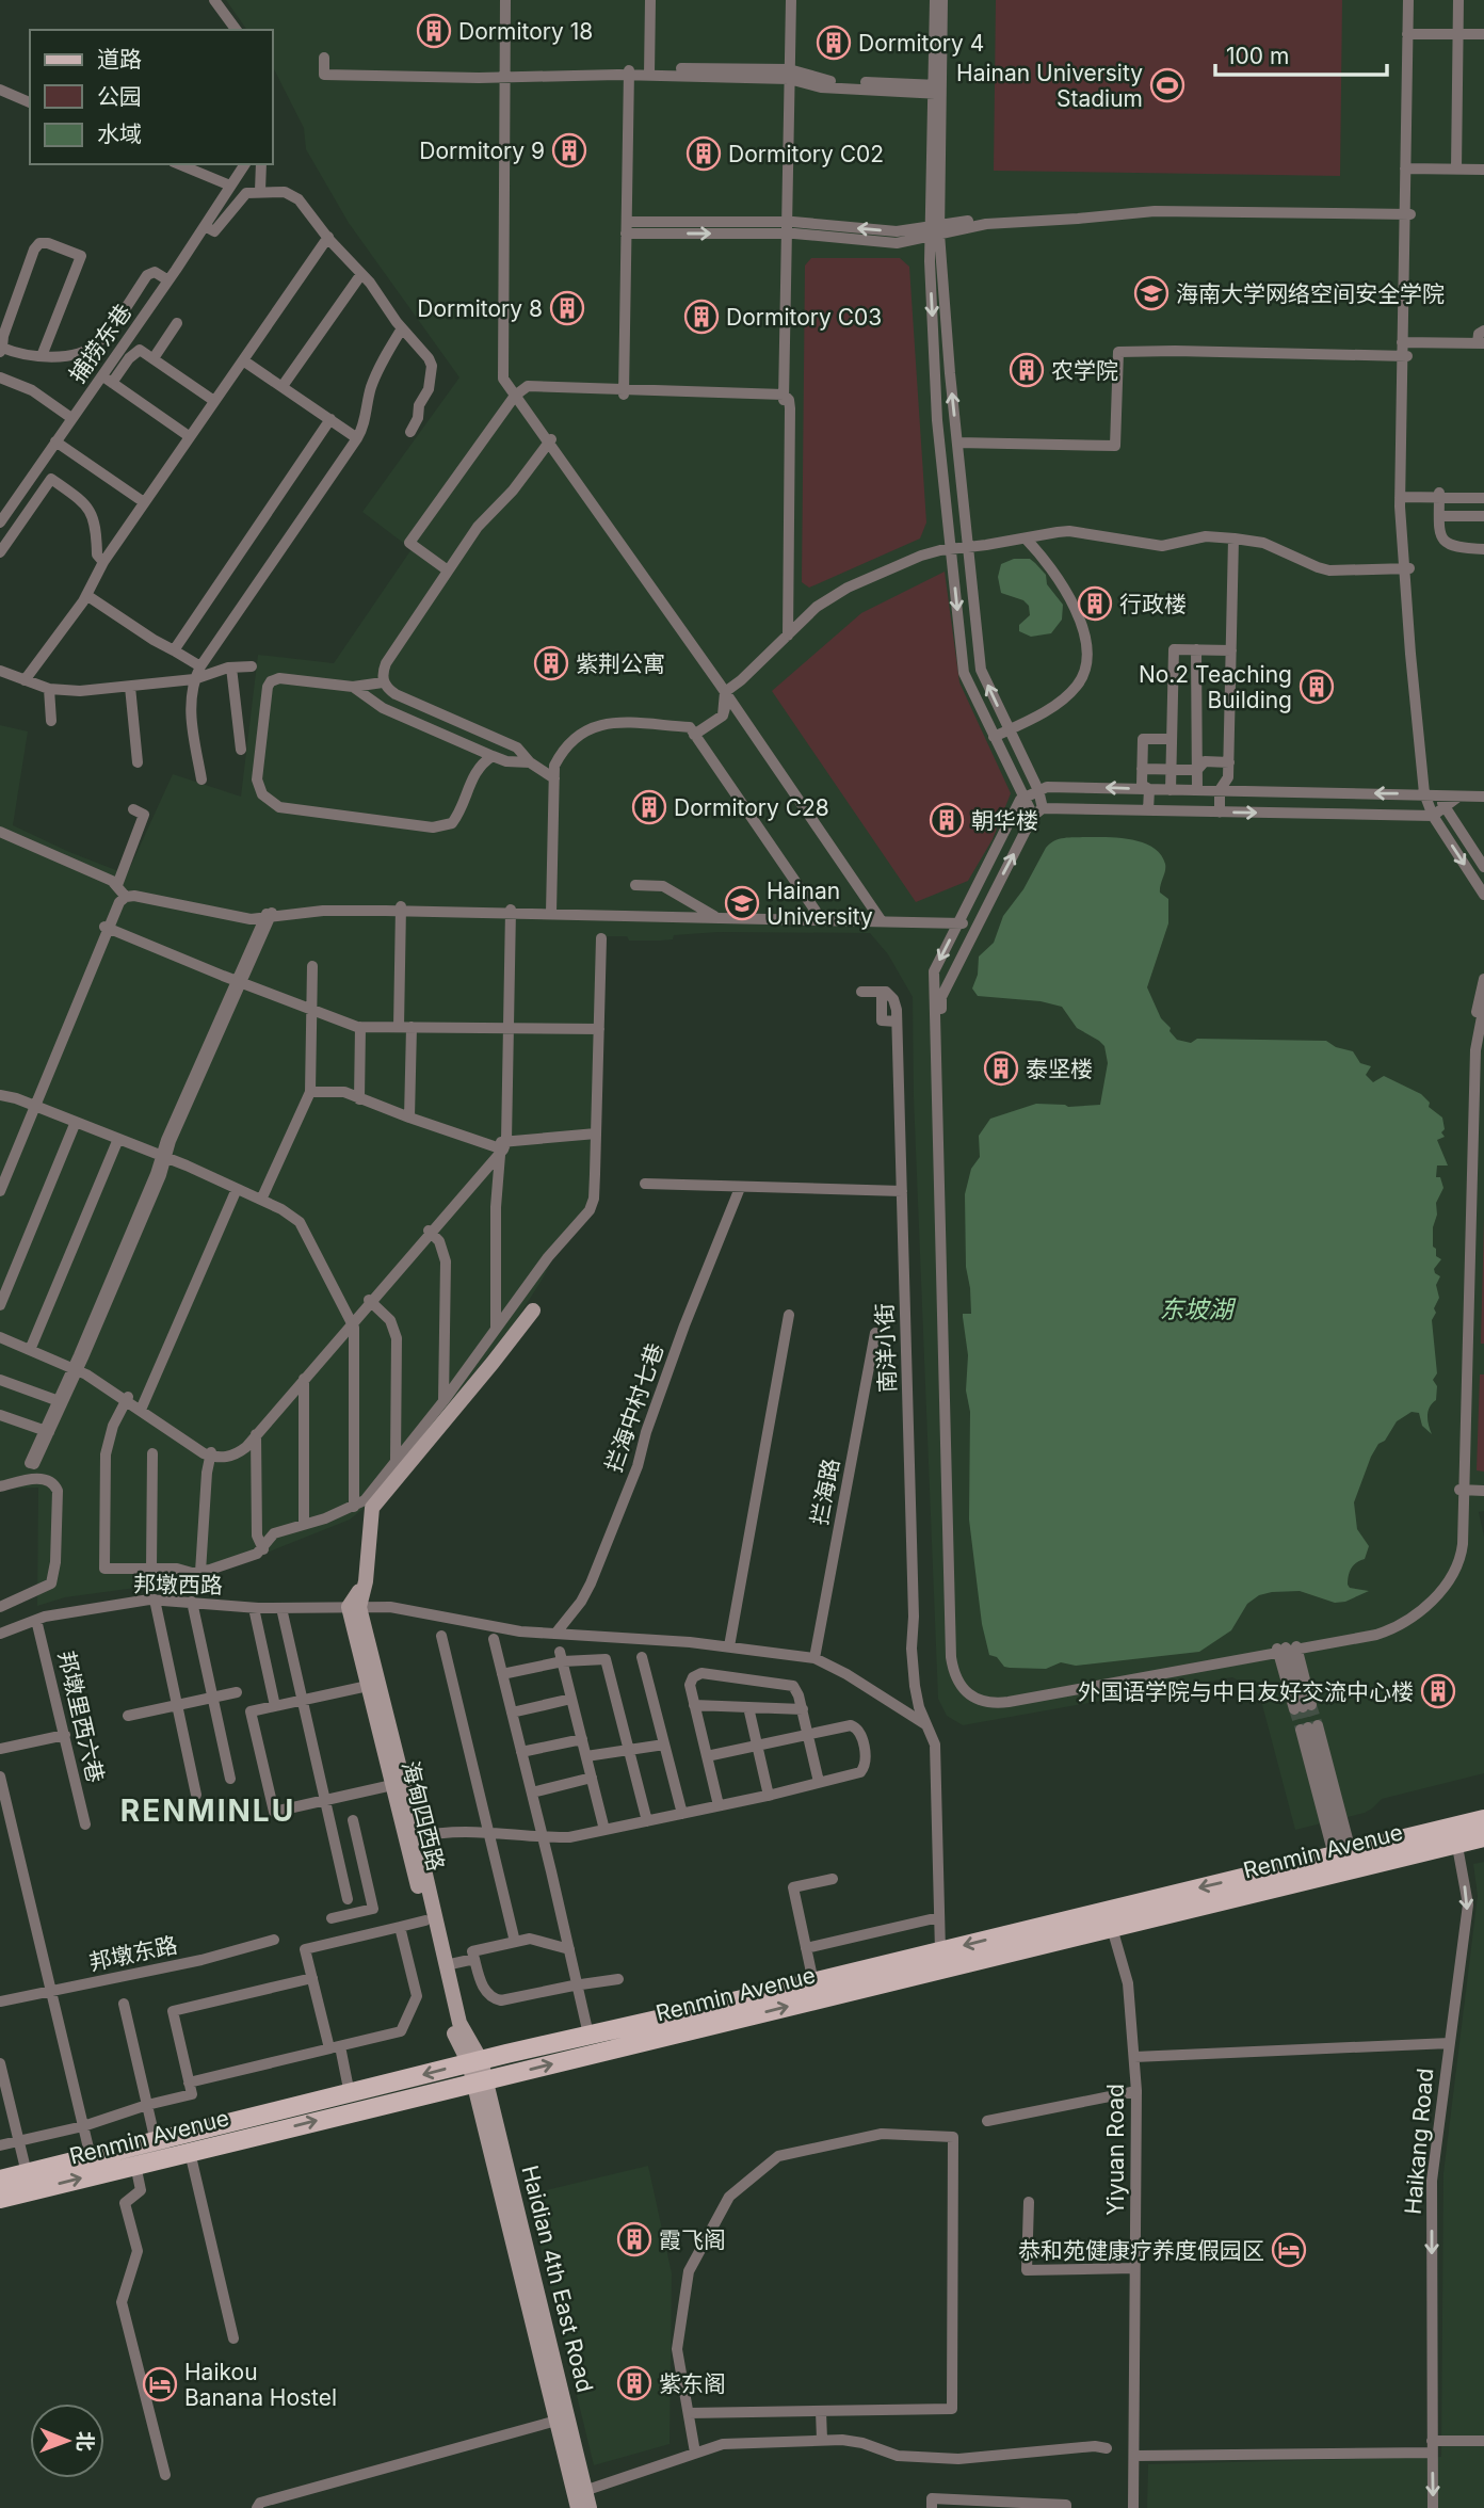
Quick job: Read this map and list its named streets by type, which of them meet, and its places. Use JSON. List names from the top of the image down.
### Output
{
  "streets": {
    "main road": ["Renmin Avenue"],
    "street": [
      "捕捞东巷",
      "南洋小街",
      "拦海中村七巷",
      "拦海路",
      "邦墩西路",
      "邦墩里西六巷",
      "海甸四西路",
      "邦墩东路",
      "Haikang Road",
      "Yiyuan Road",
      "Haidian 4th East Road"
    ]
  },
  "crossings": [
    ["南洋小街", "Renmin Avenue"],
    ["邦墩西路", "邦墩里西六巷"],
    ["邦墩西路", "海甸四西路"],
    ["海甸四西路", "Renmin Avenue"],
    ["海甸四西路", "Haidian 4th East Road"],
    ["Renmin Avenue", "Haikang Road"],
    ["Renmin Avenue", "Yiyuan Road"],
    ["Renmin Avenue", "Haidian 4th East Road"]
  ],
  "one_way": ["Haikang Road"],
  "districts": ["RENMINLU"],
  "water": ["东坡湖"],
  "places": {
    "building": [
      "Dormitory 18",
      "Dormitory 4",
      "Dormitory 9",
      "Dormitory C02",
      "Dormitory 8",
      "Dormitory C03",
      "农学院",
      "行政楼",
      "紫荆公寓",
      "No.2 Teaching Building",
      "Dormitory C28",
      "朝华楼",
      "泰坚楼",
      "外国语学院与中日友好交流中心楼",
      "霞飞阁",
      "紫东阁"
    ],
    "sports": ["Hainan University Stadium"],
    "school or university": ["海南大学网络空间安全学院", "Hainan University"],
    "hotel": ["恭和苑健康疗养度假园区", "Haikou Banana Hostel"]
  },
  "legend": ["道路", "公园", "水域"],
  "scale_bar": "100 m",
  "north": "right"
}
